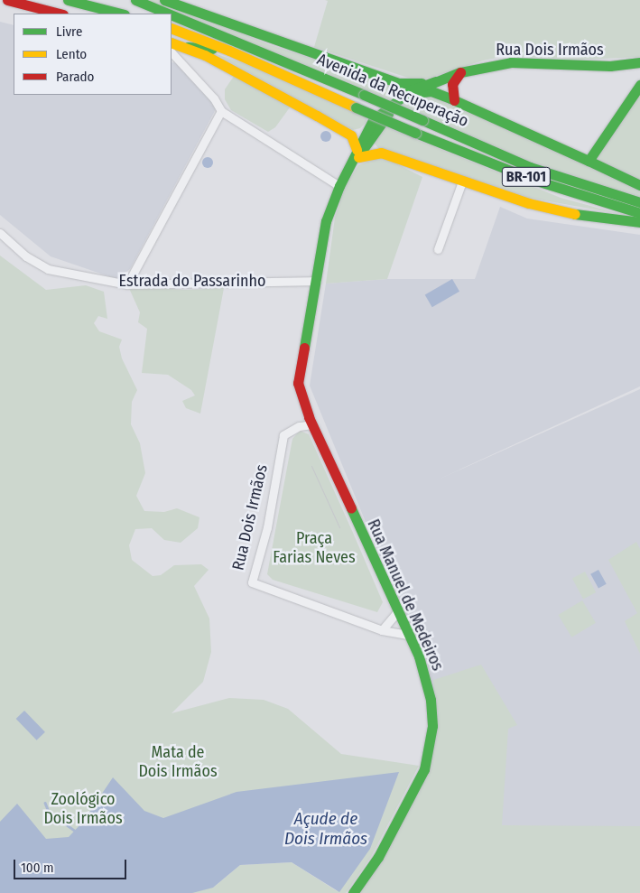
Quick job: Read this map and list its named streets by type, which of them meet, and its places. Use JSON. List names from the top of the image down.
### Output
{
  "streets": {
    "main road": [
      "Rua Dois Irmãos",
      "Avenida da Recuperação",
      "BR-101",
      "Rua Manuel de Medeiros"
    ],
    "street": ["Estrada do Passarinho"]
  },
  "crossings": [
    ["Rua Dois Irmãos", "Avenida da Recuperação"],
    ["Rua Dois Irmãos", "Estrada do Passarinho"],
    ["Rua Dois Irmãos", "Rua Manuel de Medeiros"]
  ],
  "water": ["Açude de Dois Irmãos"],
  "parks": ["Praça Farias Neves", "Mata de Dois Irmãos", "Zoológico Dois Irmãos"],
  "legend": ["Livre", "Lento", "Parado"],
  "scale_bar": "100 m"
}
